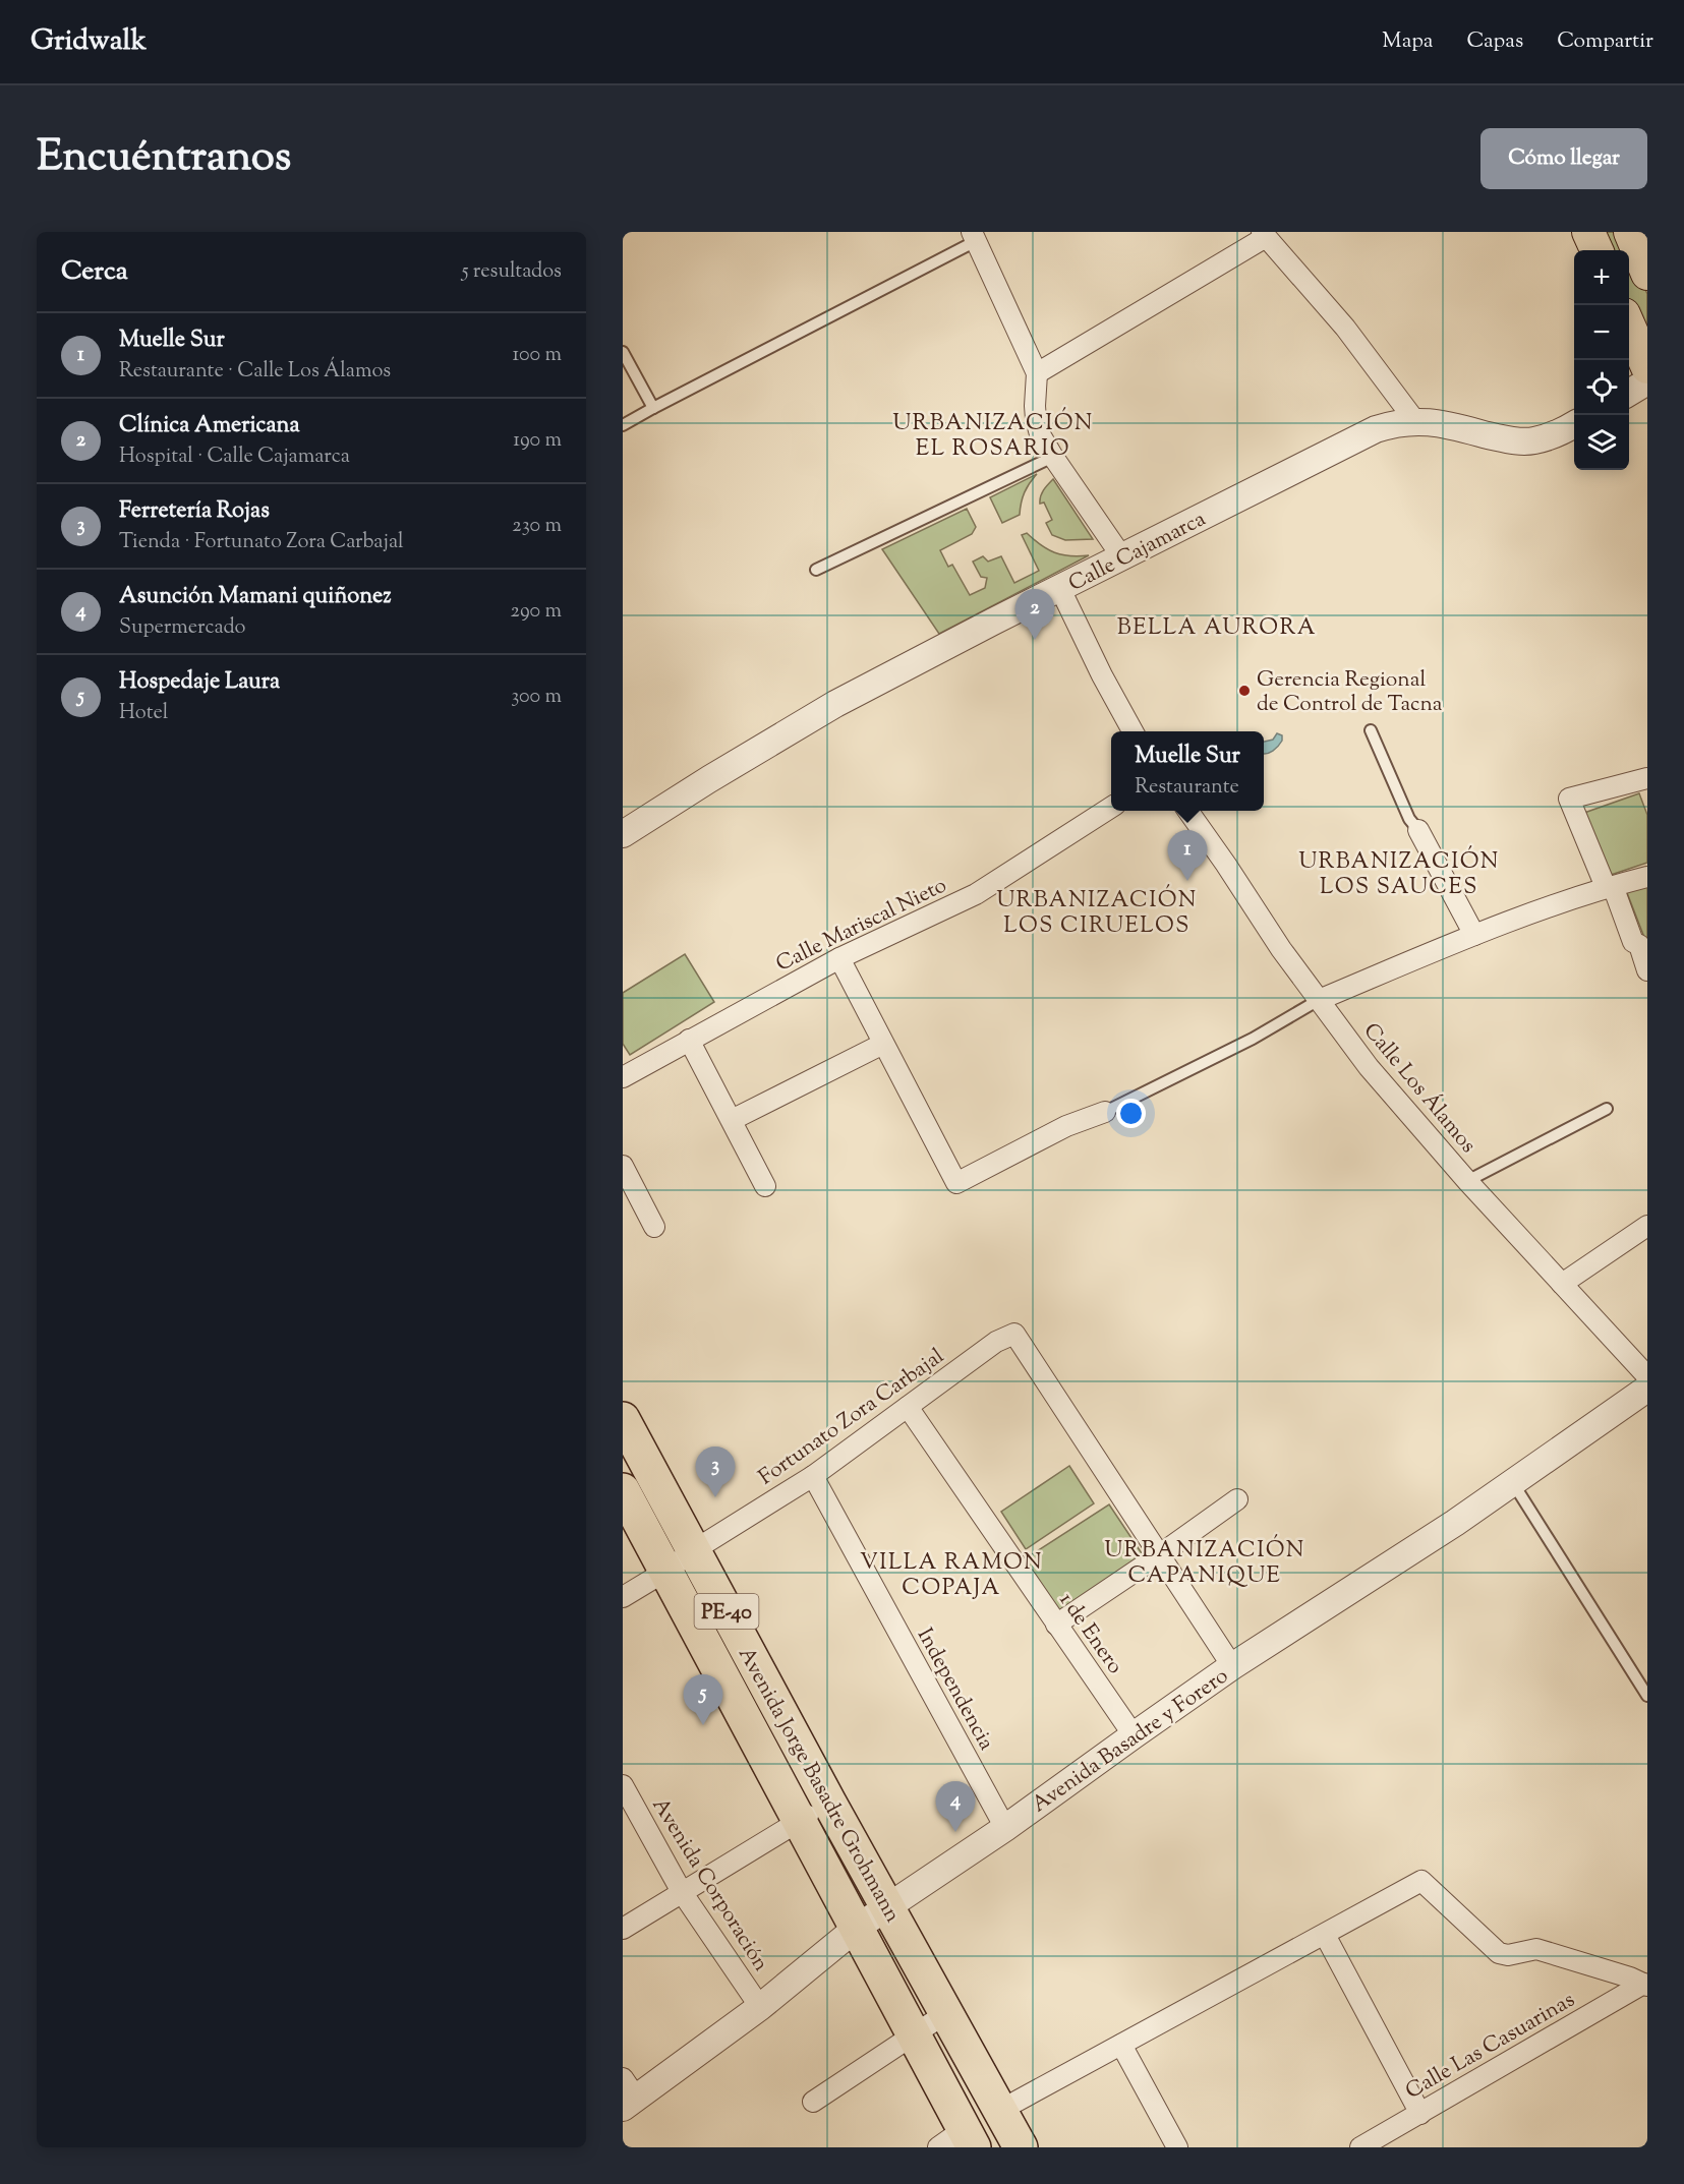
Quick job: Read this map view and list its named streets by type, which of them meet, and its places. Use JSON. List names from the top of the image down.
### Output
{
  "streets": {
    "highway": ["PE-40", "Avenida Jorge Basadre Grohmann"],
    "street": [
      "Calle Cajamarca",
      "Calle Mariscal Nieto",
      "Calle Los Álamos",
      "Fortunato Zora Carbajal",
      "1 de Enero",
      "Independencia",
      "Avenida Basadre y Forero",
      "Avenida Corporación",
      "Calle Las Casuarinas"
    ]
  },
  "crossings": [
    ["Fortunato Zora Carbajal", "1 de Enero"],
    ["Fortunato Zora Carbajal", "Independencia"],
    ["Fortunato Zora Carbajal", "Avenida Jorge Basadre Grohmann"],
    ["1 de Enero", "Avenida Basadre y Forero"],
    ["Independencia", "Avenida Basadre y Forero"],
    ["Avenida Basadre y Forero", "Avenida Jorge Basadre Grohmann"],
    ["Avenida Basadre y Forero", "Avenida Corporación"]
  ],
  "districts": [
    "URBANIZACIÓN EL ROSARIO",
    "BELLA AURORA",
    "URBANIZACIÓN LOS SAUCES",
    "URBANIZACIÓN LOS CIRUELOS",
    "URBANIZACIÓN CAPANIQUE",
    "VILLA RAMON COPAJA"
  ],
  "places": ["Gerencia Regional de Control de Tacna"],
  "page": {
    "header": "Gridwalk",
    "nav": ["Mapa", "Capas", "Compartir"],
    "title": "Encuéntranos",
    "buttons": "Cómo llegar",
    "heading": ["Cerca", "5 resultados"],
    "map_buttons": ["+", "−"],
    "list": [
      {
        "mark": "1",
        "name": "Muelle Sur",
        "note": "Restaurante · Calle Los Álamos",
        "value": "100 m"
      },
      {
        "mark": "2",
        "name": "Clínica Americana",
        "note": "Hospital · Calle Cajamarca",
        "value": "190 m"
      },
      {
        "mark": "3",
        "name": "Ferretería Rojas",
        "note": "Tienda · Fortunato Zora Carbajal",
        "value": "230 m"
      },
      {
        "mark": "4",
        "name": "Asunción Mamani quiñonez",
        "note": "Supermercado",
        "value": "290 m"
      },
      {
        "mark": "5",
        "name": "Hospedaje Laura",
        "note": "Hotel",
        "value": "300 m"
      }
    ],
    "pins": [
      "2",
      "1",
      "3",
      "5",
      "4"
    ],
    "popup": ["Muelle Sur", "Restaurante"]
  }
}
